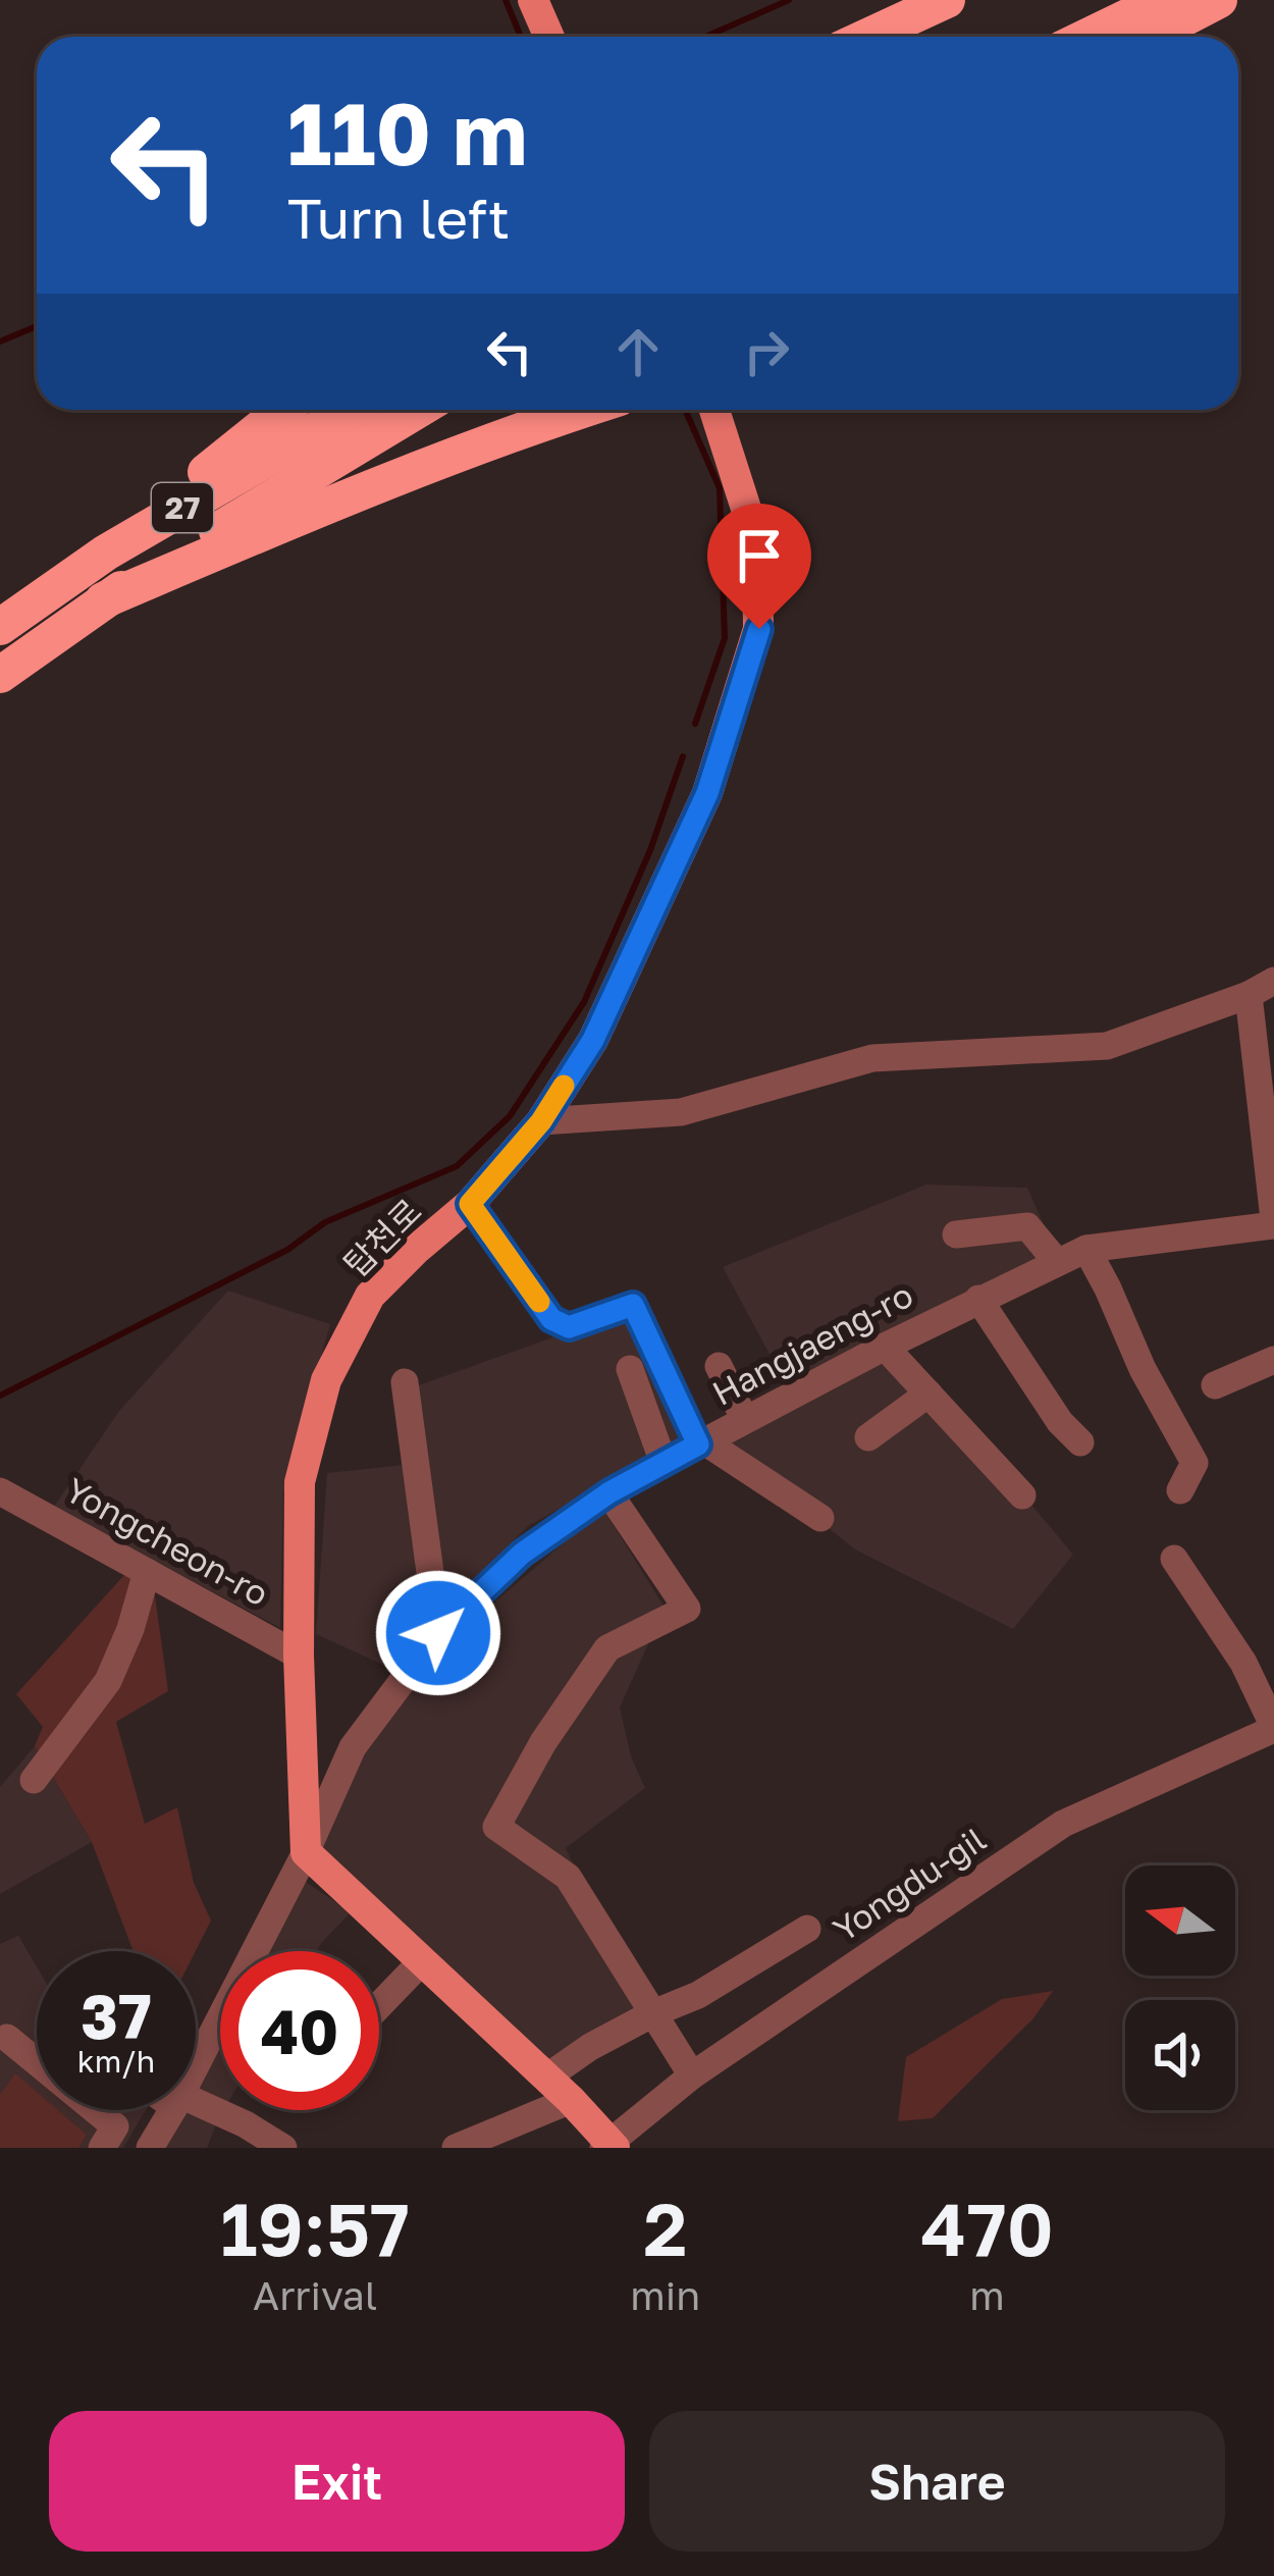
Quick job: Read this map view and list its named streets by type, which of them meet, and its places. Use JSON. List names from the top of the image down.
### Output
{
  "streets": {
    "highway": ["27"],
    "main road": ["탑천로"],
    "street": ["Hangjaeng-ro", "Yongcheon-ro", "Yongdu-gil"]
  },
  "crossings": [
    ["탑천로", "Hangjaeng-ro"],
    ["탑천로", "Yongcheon-ro"]
  ],
  "north": "left",
  "page": {
    "turn": ["110 m", "Turn left"],
    "speed": "37 km/h",
    "limit": "40",
    "eta": [
      "19:57",
      "Arrival",
      "2",
      "min",
      "470",
      "m"
    ],
    "buttons": ["Exit", "Share"]
  }
}
